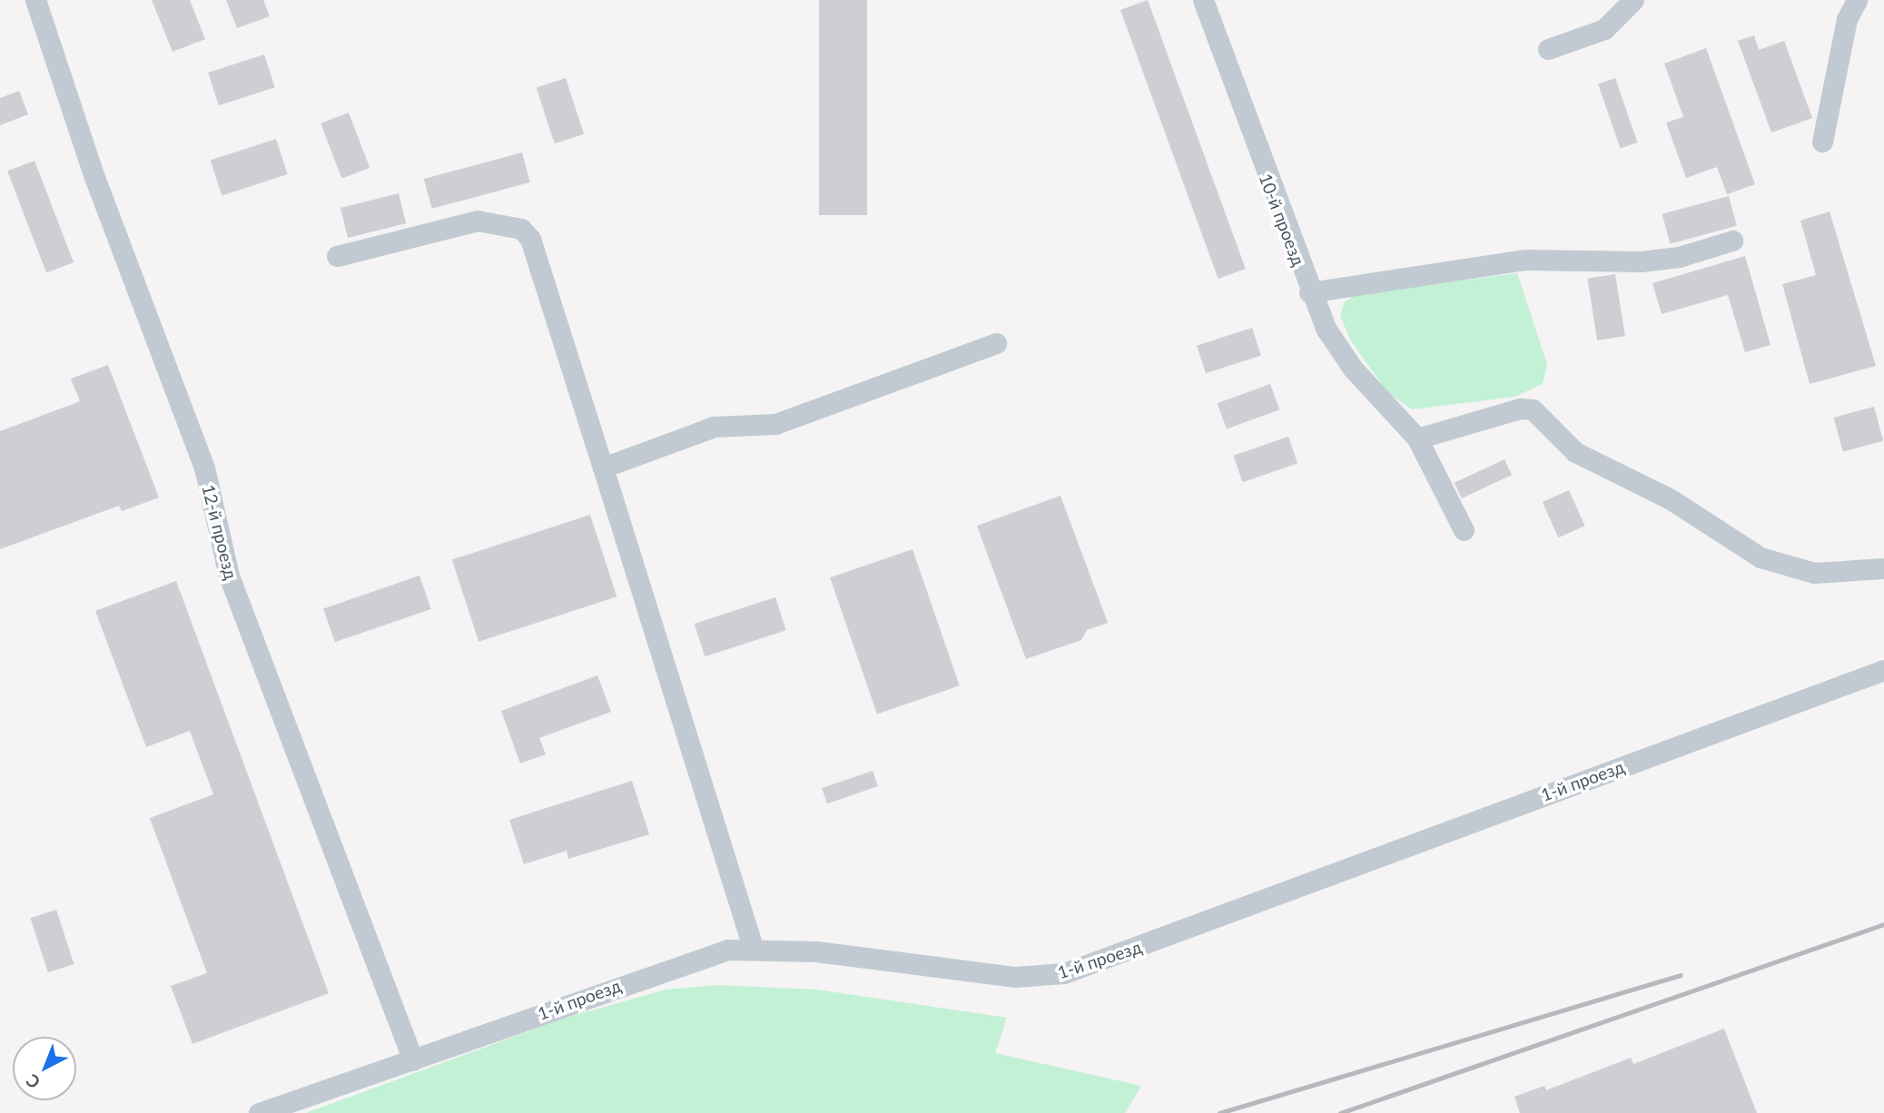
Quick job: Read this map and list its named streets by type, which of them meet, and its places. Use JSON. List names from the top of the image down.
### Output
{
  "streets": {
    "street": ["10-й проезд", "12-й проезд", "1-й проезд"]
  },
  "crossings": [
    ["12-й проезд", "1-й проезд"]
  ],
  "north": "bottom left"
}
